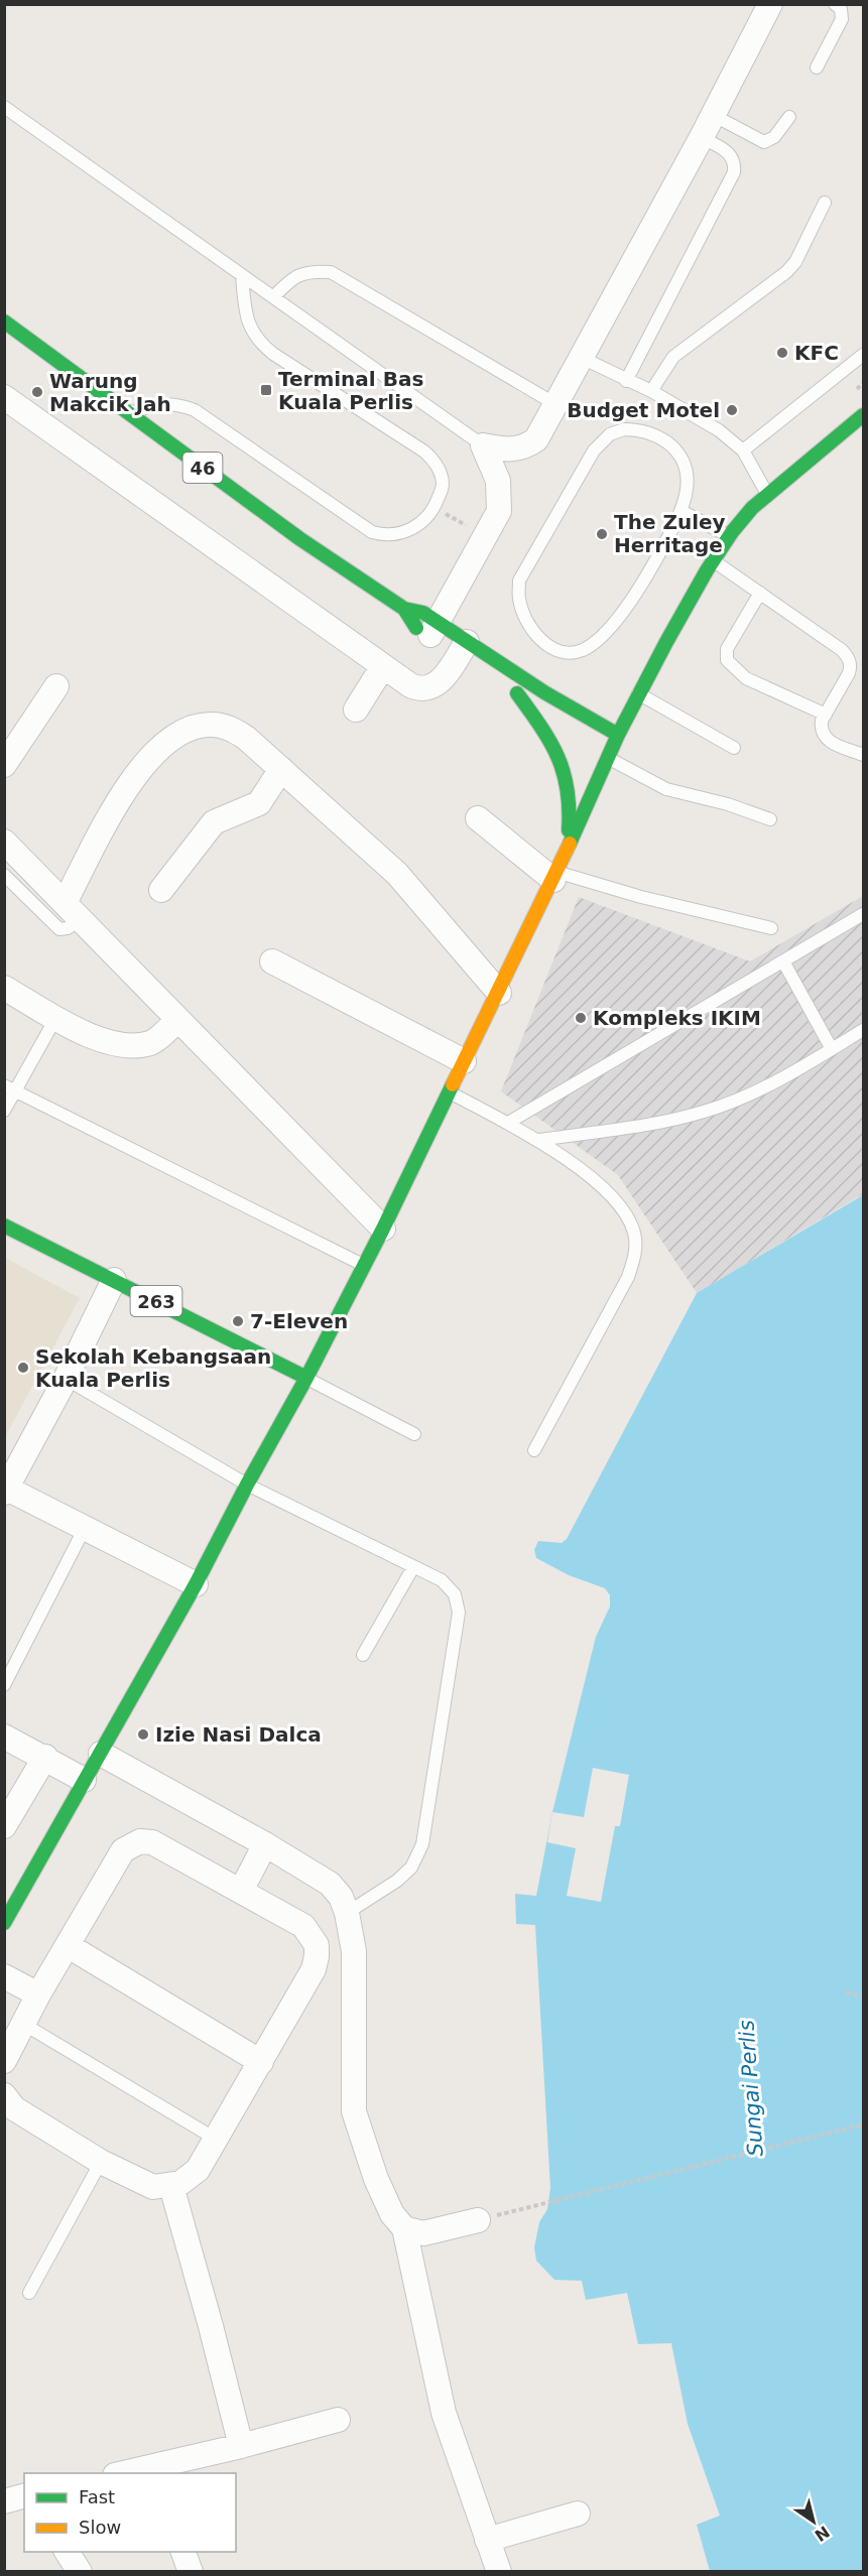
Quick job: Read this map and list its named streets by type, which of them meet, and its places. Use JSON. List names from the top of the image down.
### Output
{
  "streets": {
    "main road": ["46", "263"]
  },
  "water": ["Sungai Perlis"],
  "places": {
    "other": [
      "KFC",
      "Warung Makcik Jah",
      "Budget Motel",
      "The Zuley Herritage",
      "Kompleks IKIM",
      "7-Eleven",
      "Sekolah Kebangsaan Kuala Perlis",
      "Izie Nasi Dalca"
    ],
    "transit": ["Terminal Bas Kuala Perlis"]
  },
  "legend": ["Fast", "Slow"],
  "north": "bottom right"
}
